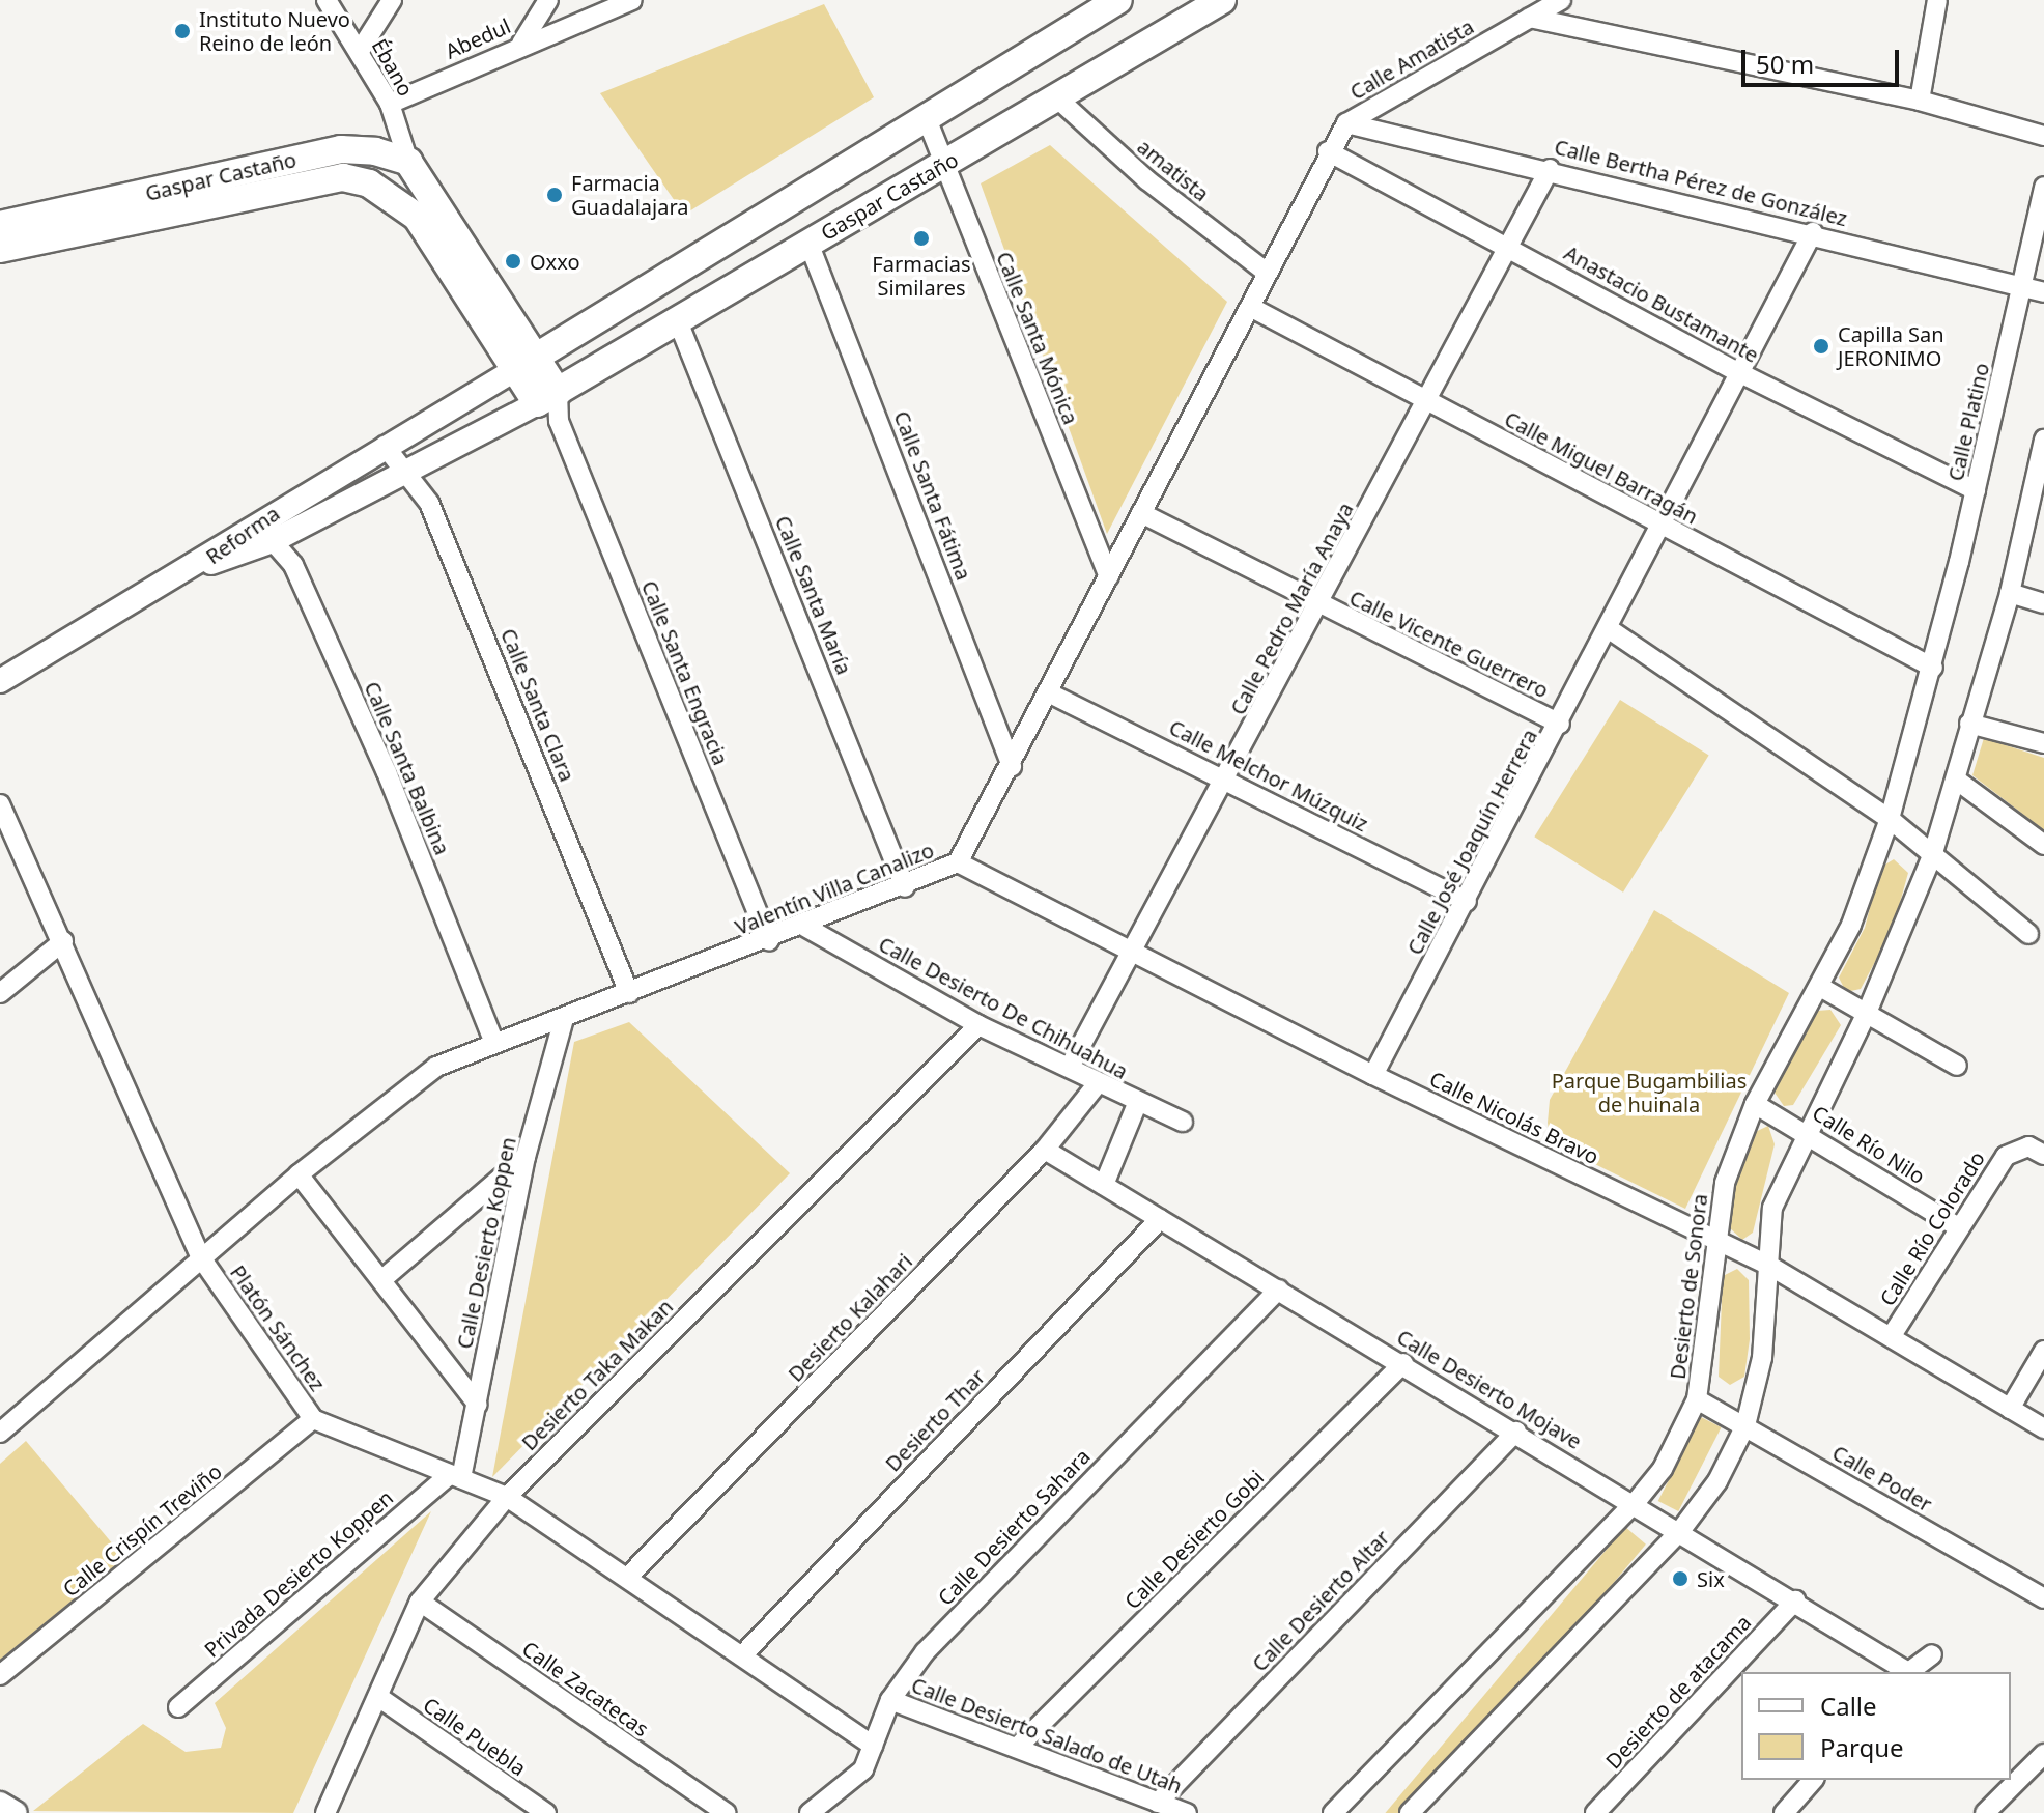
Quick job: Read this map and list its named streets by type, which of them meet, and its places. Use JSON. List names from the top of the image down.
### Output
{
  "streets": {
    "main road": ["Gaspar Castaño"],
    "street": [
      "Abedul",
      "Calle Amatista",
      "Ébano",
      "amatista",
      "Calle Bertha Pérez de González",
      "Anastacio Bustamante",
      "Calle Santa Mónica",
      "Calle Platino",
      "Calle Miguel Barragán",
      "Calle Santa Fátima",
      "Reforma",
      "Calle Santa María",
      "Calle Pedro María Anaya",
      "Calle Vicente Guerrero",
      "Calle Santa Engracia",
      "Calle Santa Clara",
      "Calle Santa Balbina",
      "Calle Melchor Múzquiz",
      "Calle José Joaquín Herrera",
      "Valentín Villa Canalizo",
      "Calle Desierto De Chihuahua",
      "Calle Nicolás Bravo",
      "Calle Río Nilo",
      "Calle Río Colorado",
      "Calle Desierto Koppen",
      "Desierto de Sonora",
      "Desierto Kalahari",
      "Platón Sánchez",
      "Desierto Taka Makan",
      "Calle Desierto Mojave",
      "Desierto Thar",
      "Calle Poder",
      "Calle Desierto Sahara",
      "Calle Crispín Treviño",
      "Calle Desierto Gobi",
      "Privada Desierto Koppen",
      "Calle Desierto Altar",
      "Calle Zacatecas",
      "Desierto de atacama",
      "Calle Desierto Salado de Utah",
      "Calle Puebla"
    ]
  },
  "crossings": [
    ["Abedul", "Ébano"],
    ["Calle Amatista", "amatista"],
    ["Calle Amatista", "Calle Bertha Pérez de González"],
    ["Calle Amatista", "Anastacio Bustamante"],
    ["Calle Amatista", "Valentín Villa Canalizo"],
    ["Ébano", "Gaspar Castaño"],
    ["amatista", "Gaspar Castaño"],
    ["amatista", "Valentín Villa Canalizo"],
    ["Gaspar Castaño", "Calle Santa Mónica"],
    ["Gaspar Castaño", "Calle Santa Fátima"],
    ["Gaspar Castaño", "Reforma"],
    ["Gaspar Castaño", "Calle Santa María"],
    ["Gaspar Castaño", "Calle Santa Engracia"],
    ["Calle Bertha Pérez de González", "Calle Platino"],
    ["Calle Bertha Pérez de González", "Calle Pedro María Anaya"],
    ["Calle Bertha Pérez de González", "Calle José Joaquín Herrera"],
    ["Anastacio Bustamante", "Calle Platino"],
    ["Anastacio Bustamante", "Calle Pedro María Anaya"],
    ["Anastacio Bustamante", "Calle José Joaquín Herrera"],
    ["Calle Santa Mónica", "Valentín Villa Canalizo"],
    ["Calle Platino", "Calle Miguel Barragán"],
    ["Calle Platino", "Desierto de Sonora"],
    ["Calle Miguel Barragán", "Calle Pedro María Anaya"],
    ["Calle Miguel Barragán", "Calle José Joaquín Herrera"],
    ["Calle Miguel Barragán", "Valentín Villa Canalizo"],
    ["Calle Miguel Barragán", "Desierto de Sonora"],
    ["Calle Santa Fátima", "Valentín Villa Canalizo"],
    ["Reforma", "Calle Santa Clara"],
    ["Reforma", "Calle Santa Balbina"],
    ["Calle Santa María", "Valentín Villa Canalizo"],
    ["Calle Pedro María Anaya", "Calle Vicente Guerrero"],
    ["Calle Pedro María Anaya", "Calle Melchor Múzquiz"],
    ["Calle Pedro María Anaya", "Calle Desierto De Chihuahua"],
    ["Calle Pedro María Anaya", "Calle Nicolás Bravo"],
    ["Calle Vicente Guerrero", "Calle José Joaquín Herrera"],
    ["Calle Vicente Guerrero", "Valentín Villa Canalizo"],
    ["Calle Santa Engracia", "Valentín Villa Canalizo"],
    ["Calle Santa Clara", "Valentín Villa Canalizo"],
    ["Calle Santa Balbina", "Valentín Villa Canalizo"],
    ["Calle Melchor Múzquiz", "Calle José Joaquín Herrera"],
    ["Calle Melchor Múzquiz", "Valentín Villa Canalizo"],
    ["Calle José Joaquín Herrera", "Calle Nicolás Bravo"],
    ["Valentín Villa Canalizo", "Calle Desierto De Chihuahua"],
    ["Valentín Villa Canalizo", "Calle Nicolás Bravo"],
    ["Valentín Villa Canalizo", "Calle Desierto Koppen"],
    ["Valentín Villa Canalizo", "Platón Sánchez"],
    ["Calle Desierto De Chihuahua", "Desierto Kalahari"],
    ["Calle Desierto De Chihuahua", "Desierto Taka Makan"],
    ["Calle Nicolás Bravo", "Calle Río Colorado"],
    ["Calle Nicolás Bravo", "Desierto de Sonora"],
    ["Calle Río Nilo", "Calle Río Colorado"],
    ["Calle Río Nilo", "Desierto de Sonora"],
    ["Calle Desierto Koppen", "Platón Sánchez"],
    ["Calle Desierto Koppen", "Privada Desierto Koppen"],
    ["Desierto de Sonora", "Calle Desierto Mojave"],
    ["Desierto de Sonora", "Calle Poder"],
    ["Desierto Kalahari", "Platón Sánchez"],
    ["Desierto Kalahari", "Calle Desierto Mojave"],
    ["Platón Sánchez", "Desierto Taka Makan"],
    ["Platón Sánchez", "Desierto Thar"],
    ["Platón Sánchez", "Calle Desierto Sahara"],
    ["Platón Sánchez", "Calle Crispín Treviño"],
    ["Platón Sánchez", "Privada Desierto Koppen"],
    ["Desierto Taka Makan", "Calle Zacatecas"],
    ["Desierto Taka Makan", "Calle Puebla"],
    ["Calle Desierto Mojave", "Desierto Thar"],
    ["Calle Desierto Mojave", "Calle Desierto Sahara"],
    ["Calle Desierto Mojave", "Calle Desierto Gobi"],
    ["Calle Desierto Mojave", "Calle Desierto Altar"],
    ["Calle Desierto Mojave", "Desierto de atacama"],
    ["Calle Desierto Sahara", "Calle Desierto Salado de Utah"],
    ["Calle Desierto Gobi", "Calle Desierto Salado de Utah"],
    ["Calle Desierto Altar", "Calle Desierto Salado de Utah"]
  ],
  "parks": ["Parque Bugambilias de huinala"],
  "places": [
    "Instituto Nuevo Reino de león",
    "Farmacia Guadalajara",
    "Farmacias Similares",
    "Oxxo",
    "Capilla San JERONIMO",
    "Six"
  ],
  "legend": ["Calle", "Parque"],
  "scale_bar": "50 m"
}
